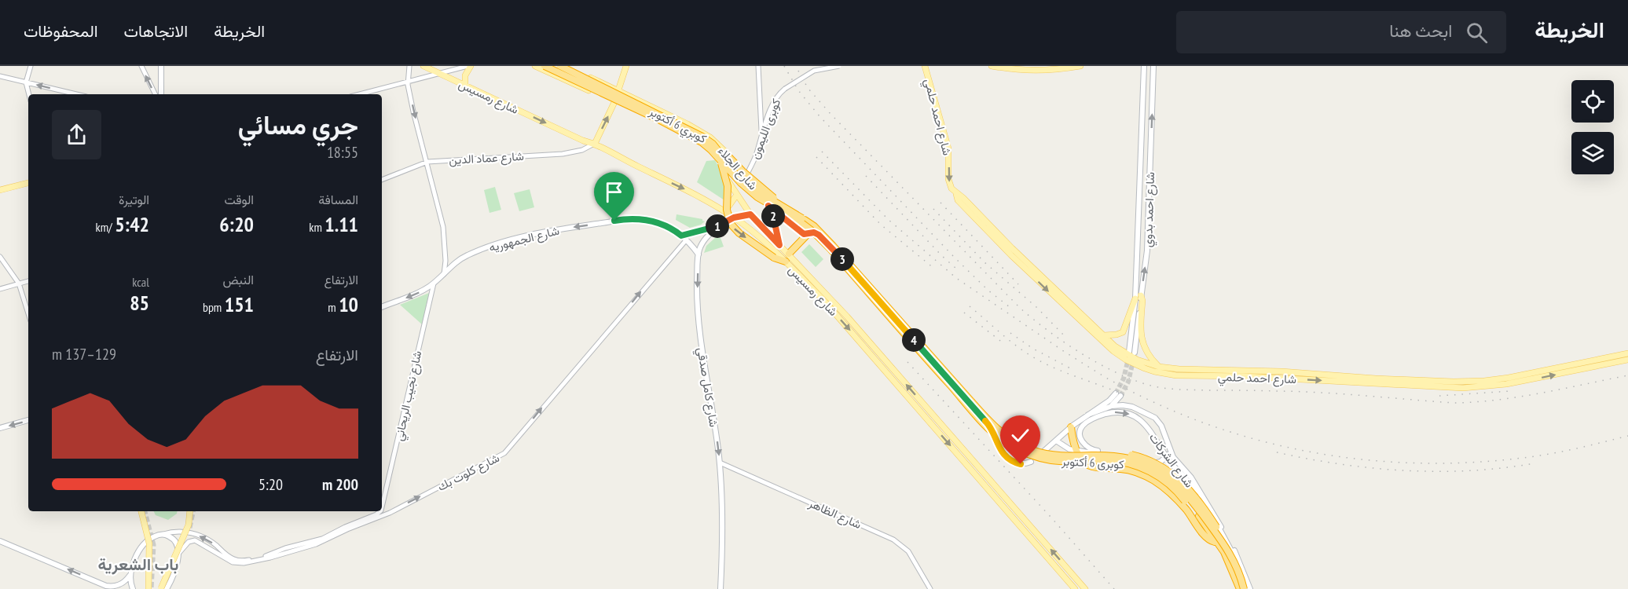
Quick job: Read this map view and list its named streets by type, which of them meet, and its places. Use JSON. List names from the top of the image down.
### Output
{
  "streets": {
    "highway": ["كوبري 6 أكتوبر", "كوبرى 6 أكتوبر"],
    "main road": [
      "شارع رمسيس",
      "شارع احمد حلمي",
      "شارع الجلاء",
      "شارع احمد بدوي",
      "شارع الجمهوريه",
      "شارع كامل صدقي",
      "شارع الشركات"
    ],
    "street": [
      "كوبرى الليمون",
      "شارع عماد الدين",
      "شارع نجيب الريحاني",
      "شارع كلوت بك",
      "شارع الظاهر"
    ]
  },
  "crossings": [
    ["شارع رمسيس", "شارع عماد الدين"],
    ["شارع رمسيس", "شارع الجلاء"],
    ["كوبري 6 أكتوبر", "كوبرى 6 أكتوبر"],
    ["كوبرى الليمون", "شارع الجلاء"],
    ["شارع الجمهوريه", "شارع كامل صدقي"],
    ["شارع الجمهوريه", "شارع نجيب الريحاني"],
    ["شارع الجمهوريه", "شارع كلوت بك"],
    ["شارع كامل صدقي", "شارع الظاهر"],
    ["شارع الشركات", "كوبرى 6 أكتوبر"]
  ],
  "one_way": ["شارع الجمهوريه", "شارع كامل صدقي"],
  "districts": ["باب الشعرية"],
  "page": {
    "header": "الخريطة",
    "search": "ابحث هنا",
    "nav": ["الخريطة", "الاتجاهات", "المحفوظات"],
    "heading": ["جري مسائي", "18:55"],
    "stats": [
      ["المسافة", "1.11 km"],
      ["الوقت", "6:20"],
      ["الوتيرة", "5:42 /km"],
      ["الارتفاع", "10 m"],
      ["النبض", "151 bpm"],
      ["kcal", "85"]
    ],
    "pins": [
      "2",
      "1",
      "3",
      "4"
    ],
    "chart": ["الارتفاع", "129–137 m"],
    "list": [
      {
        "name": "200 m",
        "note": "5:20"
      }
    ]
  }
}
